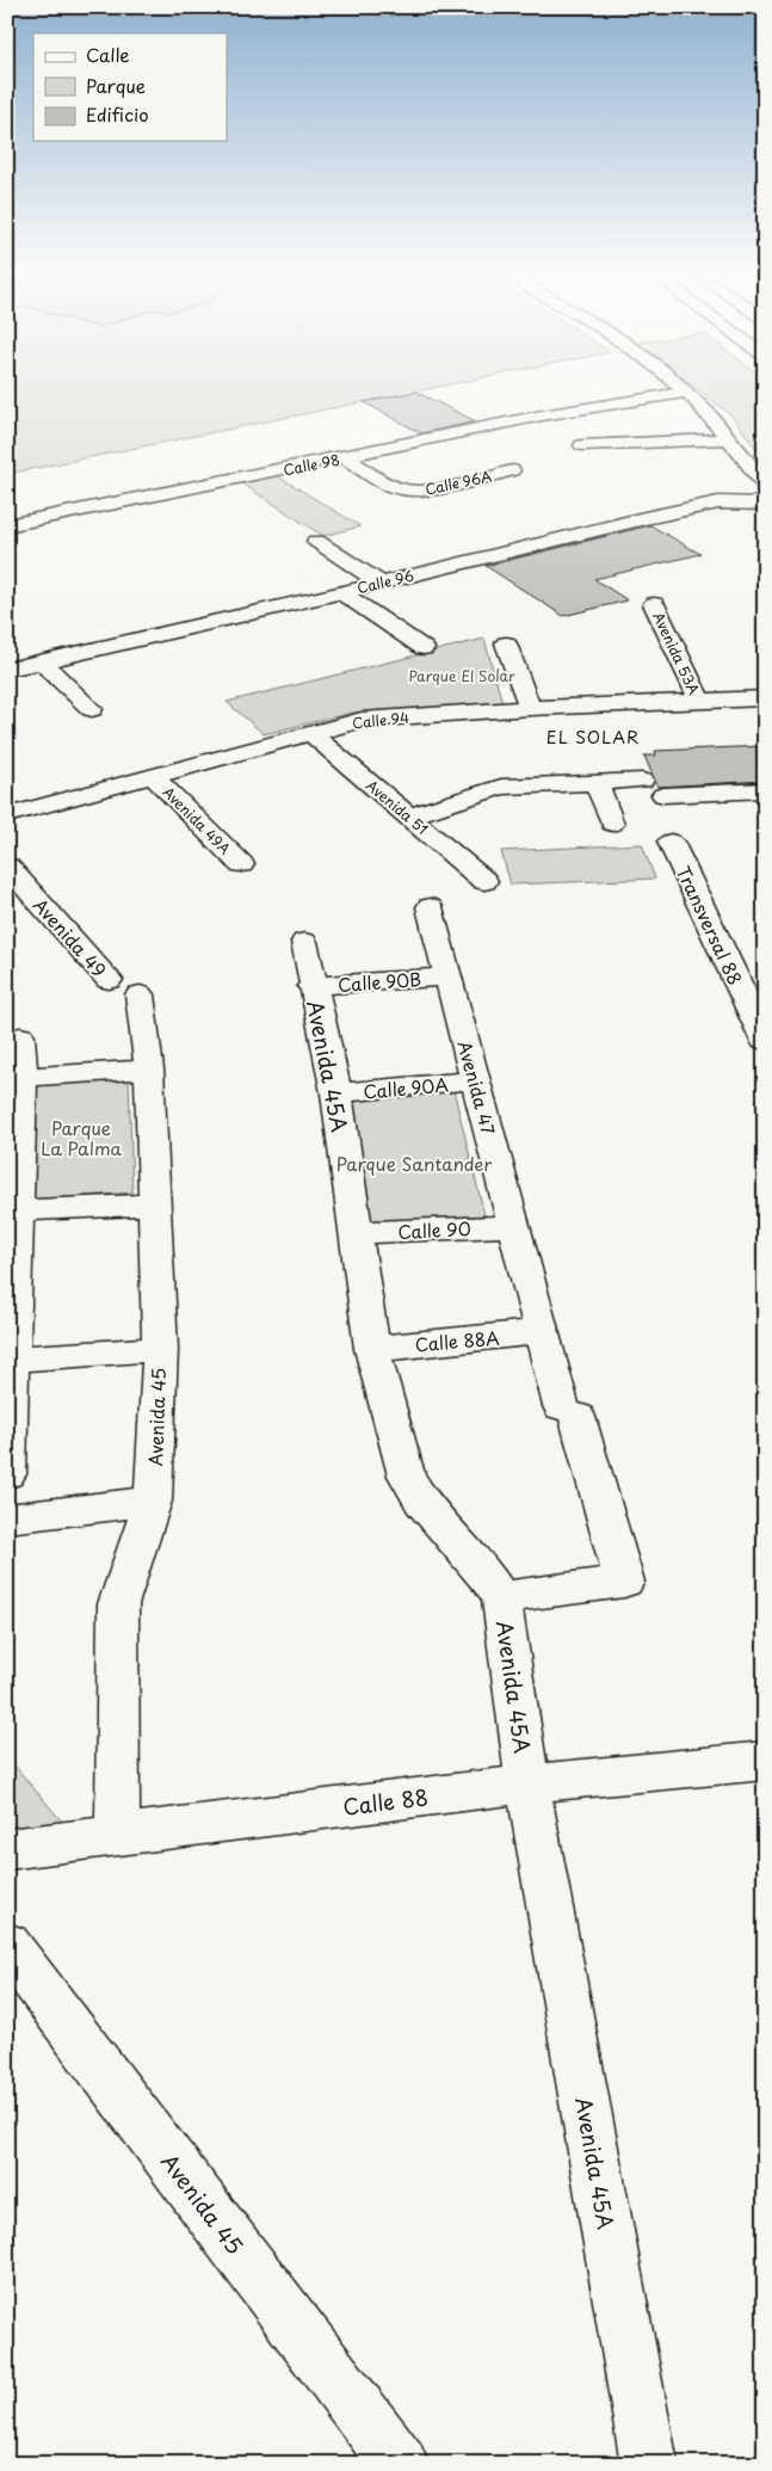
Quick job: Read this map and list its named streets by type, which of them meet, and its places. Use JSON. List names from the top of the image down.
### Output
{
  "streets": {
    "main road": [
      "Calle 98",
      "Calle 96A",
      "Calle 96",
      "Avenida 53A",
      "Calle 94",
      "Avenida 51",
      "Avenida 49A",
      "Transversal 88",
      "Avenida 49",
      "Calle 90B",
      "Avenida 45A",
      "Calle 90A",
      "Avenida 47",
      "Calle 90",
      "Calle 88A",
      "Avenida 45",
      "Calle 88"
    ]
  },
  "crossings": [
    ["Calle 98", "Calle 96A"],
    ["Avenida 53A", "Calle 94"],
    ["Calle 94", "Avenida 51"],
    ["Calle 94", "Avenida 49A"],
    ["Calle 90B", "Avenida 45A"],
    ["Calle 90B", "Avenida 47"],
    ["Avenida 45A", "Calle 90A"],
    ["Avenida 45A", "Avenida 47"],
    ["Avenida 45A", "Calle 90"],
    ["Avenida 45A", "Calle 88A"],
    ["Avenida 45A", "Calle 88"],
    ["Calle 90A", "Avenida 47"],
    ["Avenida 47", "Calle 90"],
    ["Avenida 47", "Calle 88A"],
    ["Avenida 45", "Calle 88"]
  ],
  "districts": ["EL SOLAR"],
  "parks": ["Parque El Solar", "Parque La Palma", "Parque Santander"],
  "legend": ["Calle", "Parque", "Edificio"]
}
